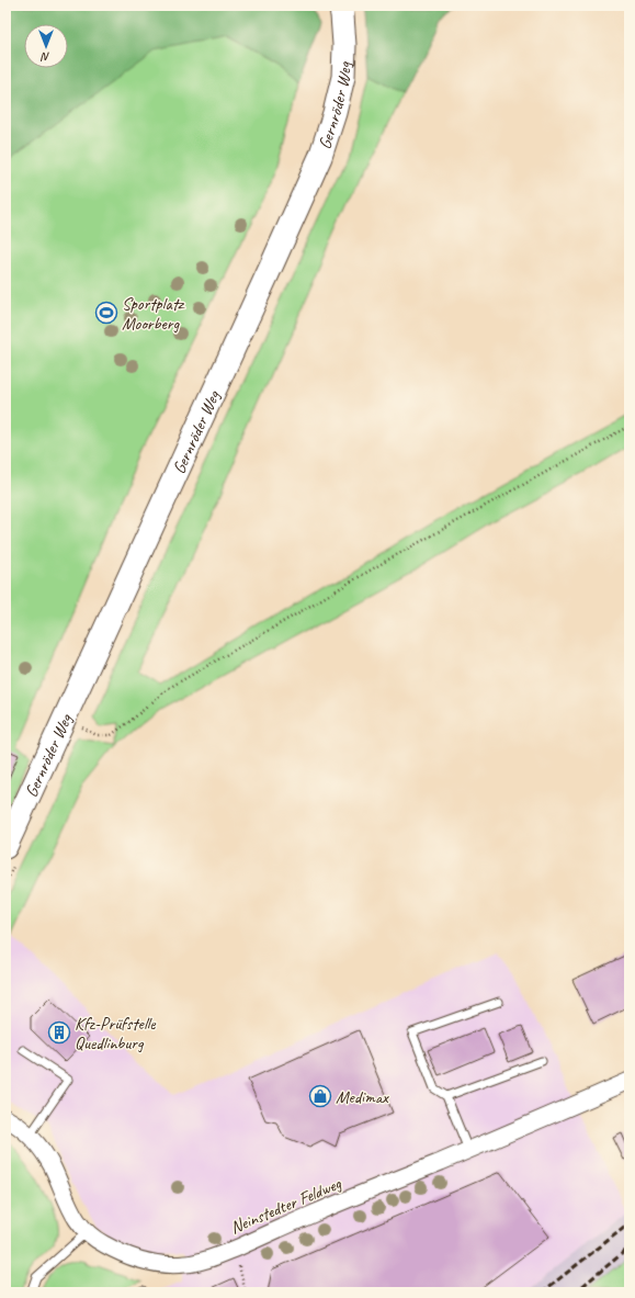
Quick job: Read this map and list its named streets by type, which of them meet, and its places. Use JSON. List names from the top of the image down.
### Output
{
  "streets": {
    "main road": ["Gernröder Weg"],
    "street": ["Neinstedter Feldweg"]
  },
  "places": {
    "sports": ["Sportplatz Moorberg"],
    "building": ["Kfz-Prüfstelle Quedlinburg"],
    "shop": ["Medimax"]
  },
  "north": "bottom"
}
